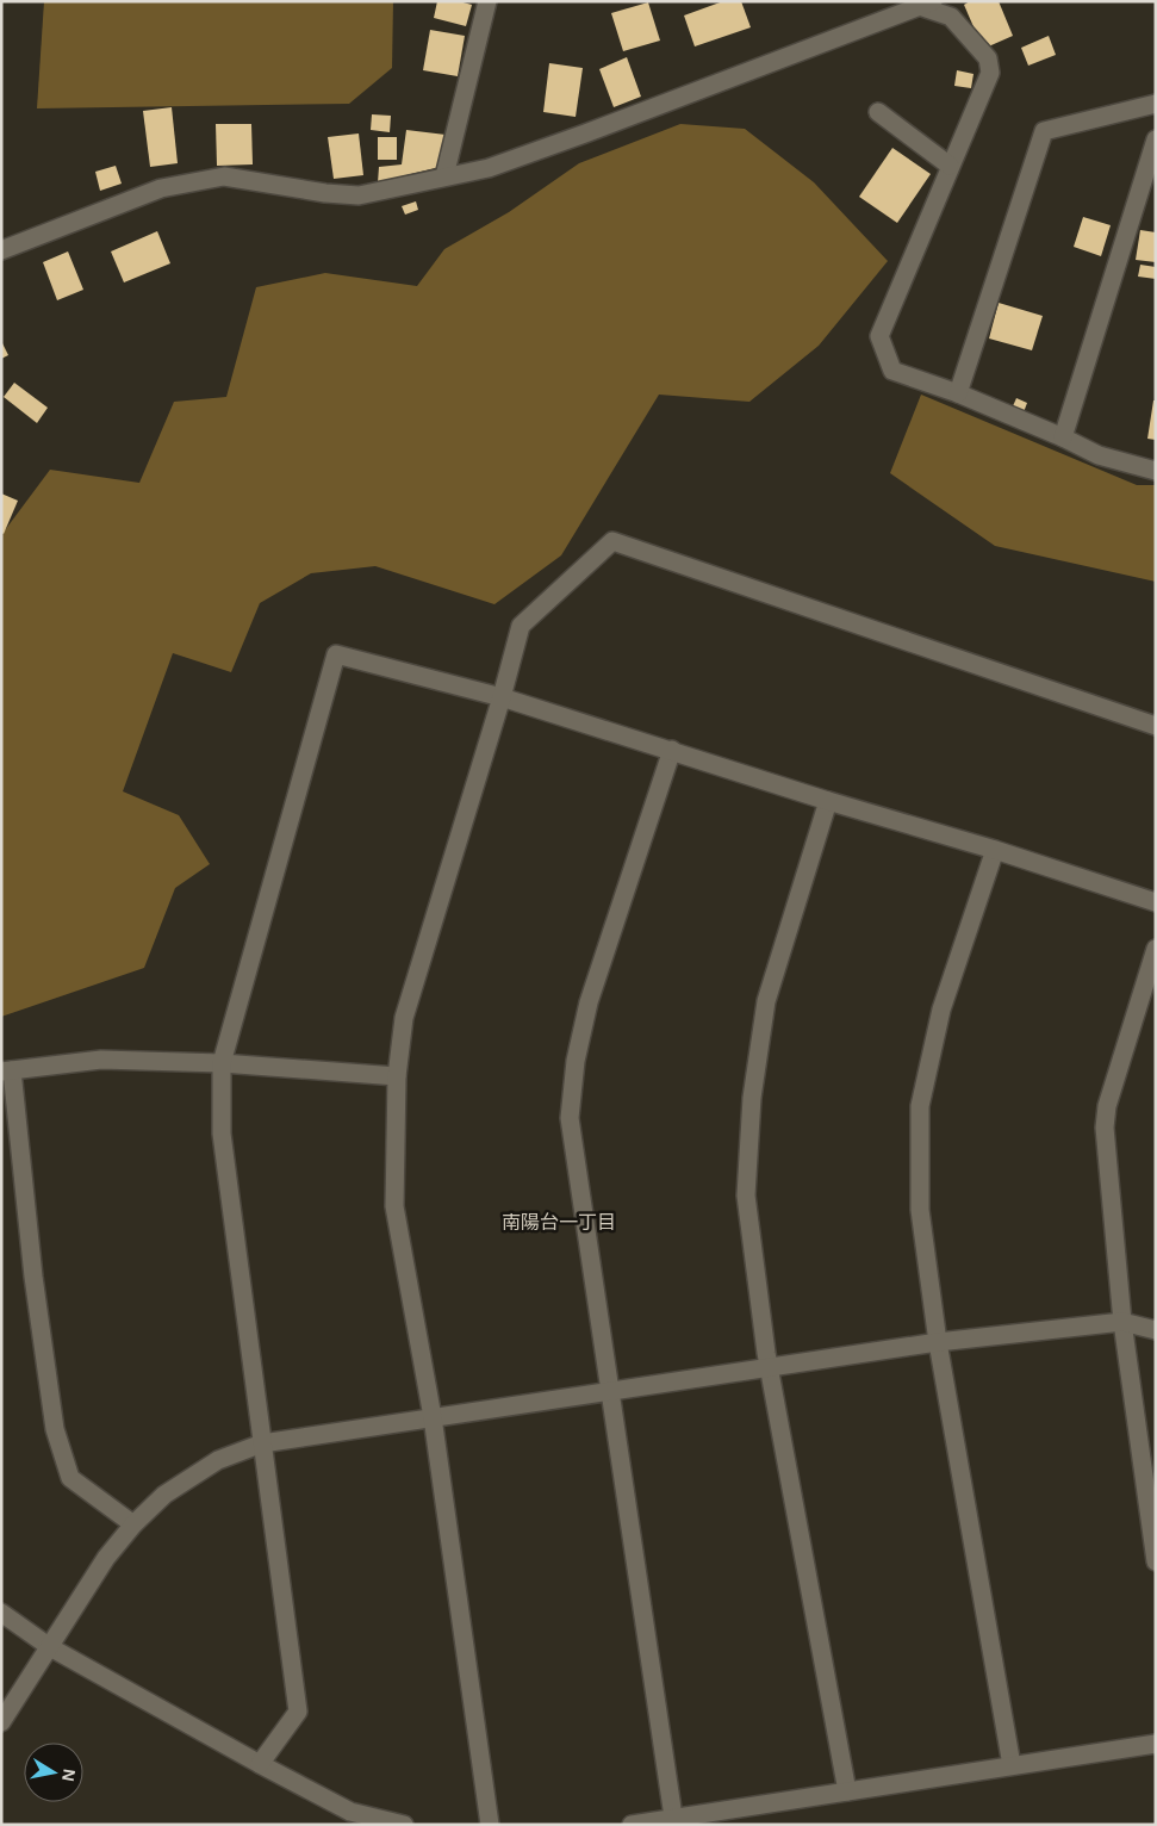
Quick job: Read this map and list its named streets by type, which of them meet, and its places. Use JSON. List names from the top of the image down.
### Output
{
  "districts": ["南陽台一丁目"],
  "north": "right"
}
